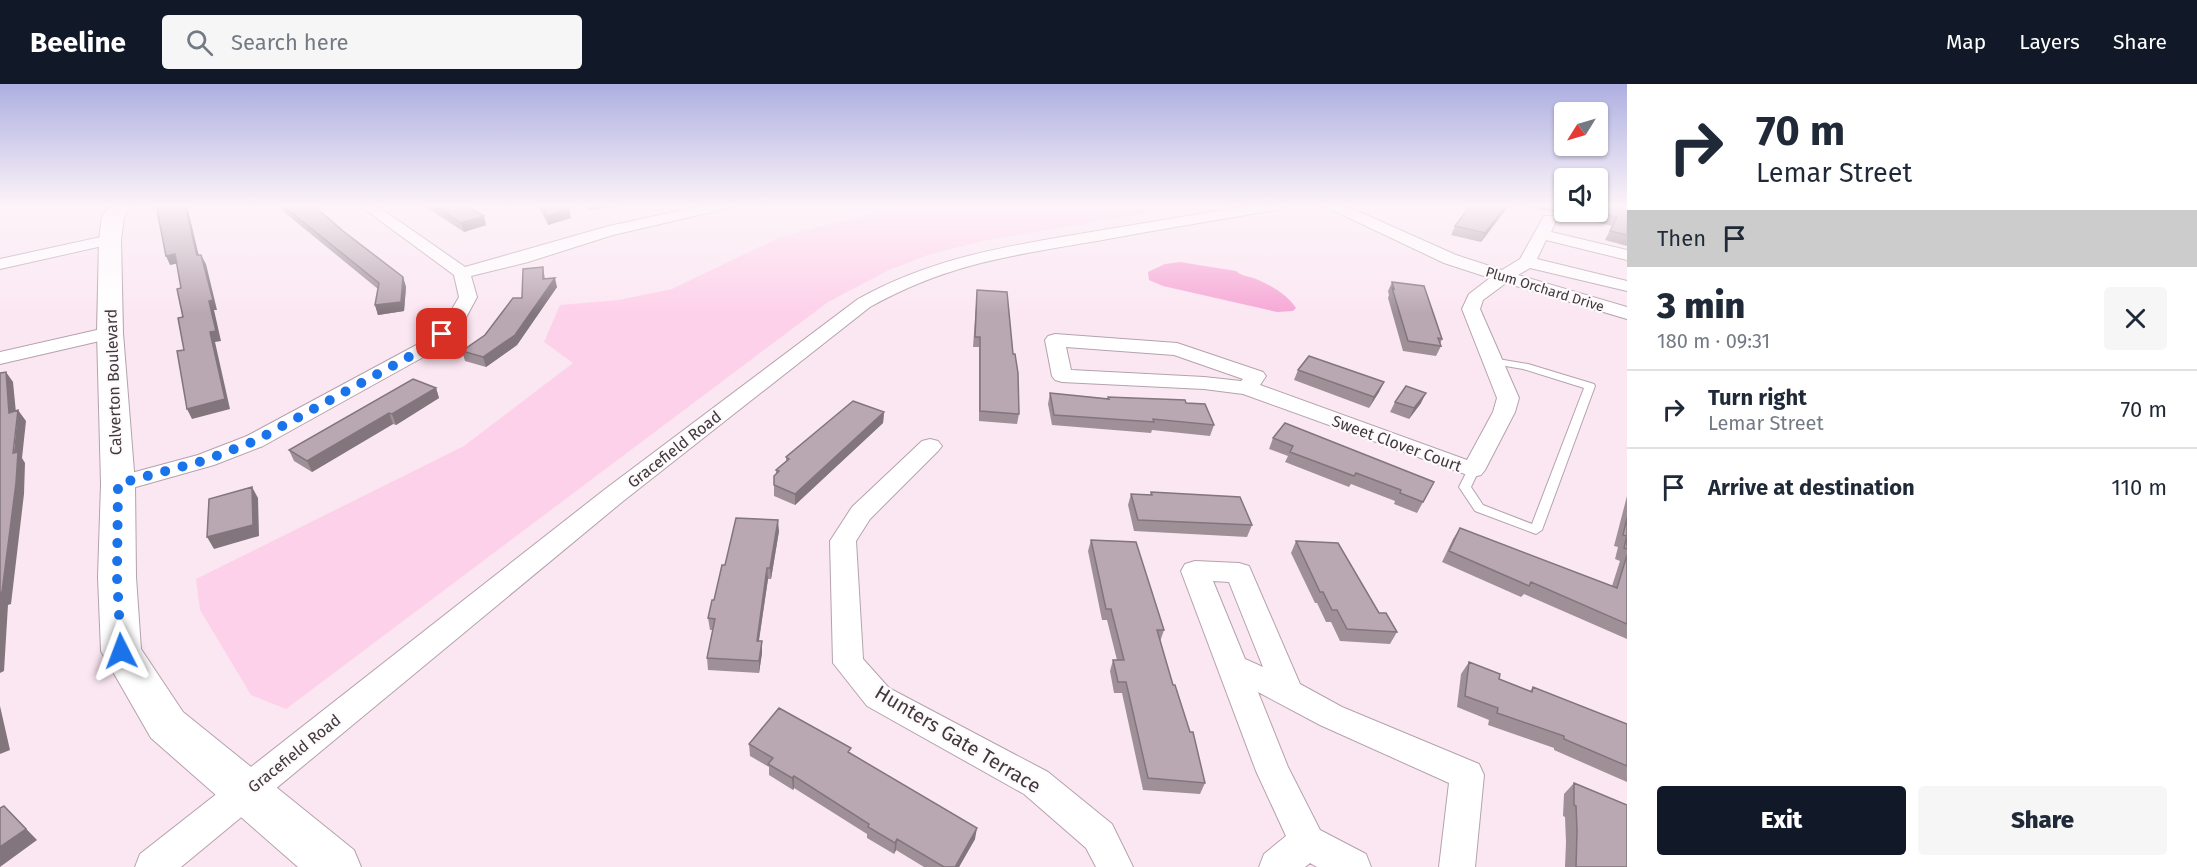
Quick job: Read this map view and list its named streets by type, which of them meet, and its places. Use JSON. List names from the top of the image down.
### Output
{
  "streets": {
    "street": [
      "Plum Orchard Drive",
      "Calverton Boulevard",
      "Sweet Clover Court",
      "Gracefield Road",
      "Hunters Gate Terrace"
    ]
  },
  "crossings": [
    ["Plum Orchard Drive", "Sweet Clover Court"],
    ["Calverton Boulevard", "Gracefield Road"]
  ],
  "north": "bottom left",
  "page": {
    "header": "Beeline",
    "search": "Search here",
    "nav": ["Map", "Layers", "Share"],
    "turn": ["70 m", "Lemar Street"],
    "then": "Then",
    "heading": ["3 min", "180 m · 09:31"],
    "list": [
      {
        "name": "Turn right",
        "note": "Lemar Street",
        "value": "70 m"
      },
      {
        "name": "Arrive at destination",
        "value": "110 m"
      }
    ],
    "buttons": ["Exit", "Share"]
  }
}
